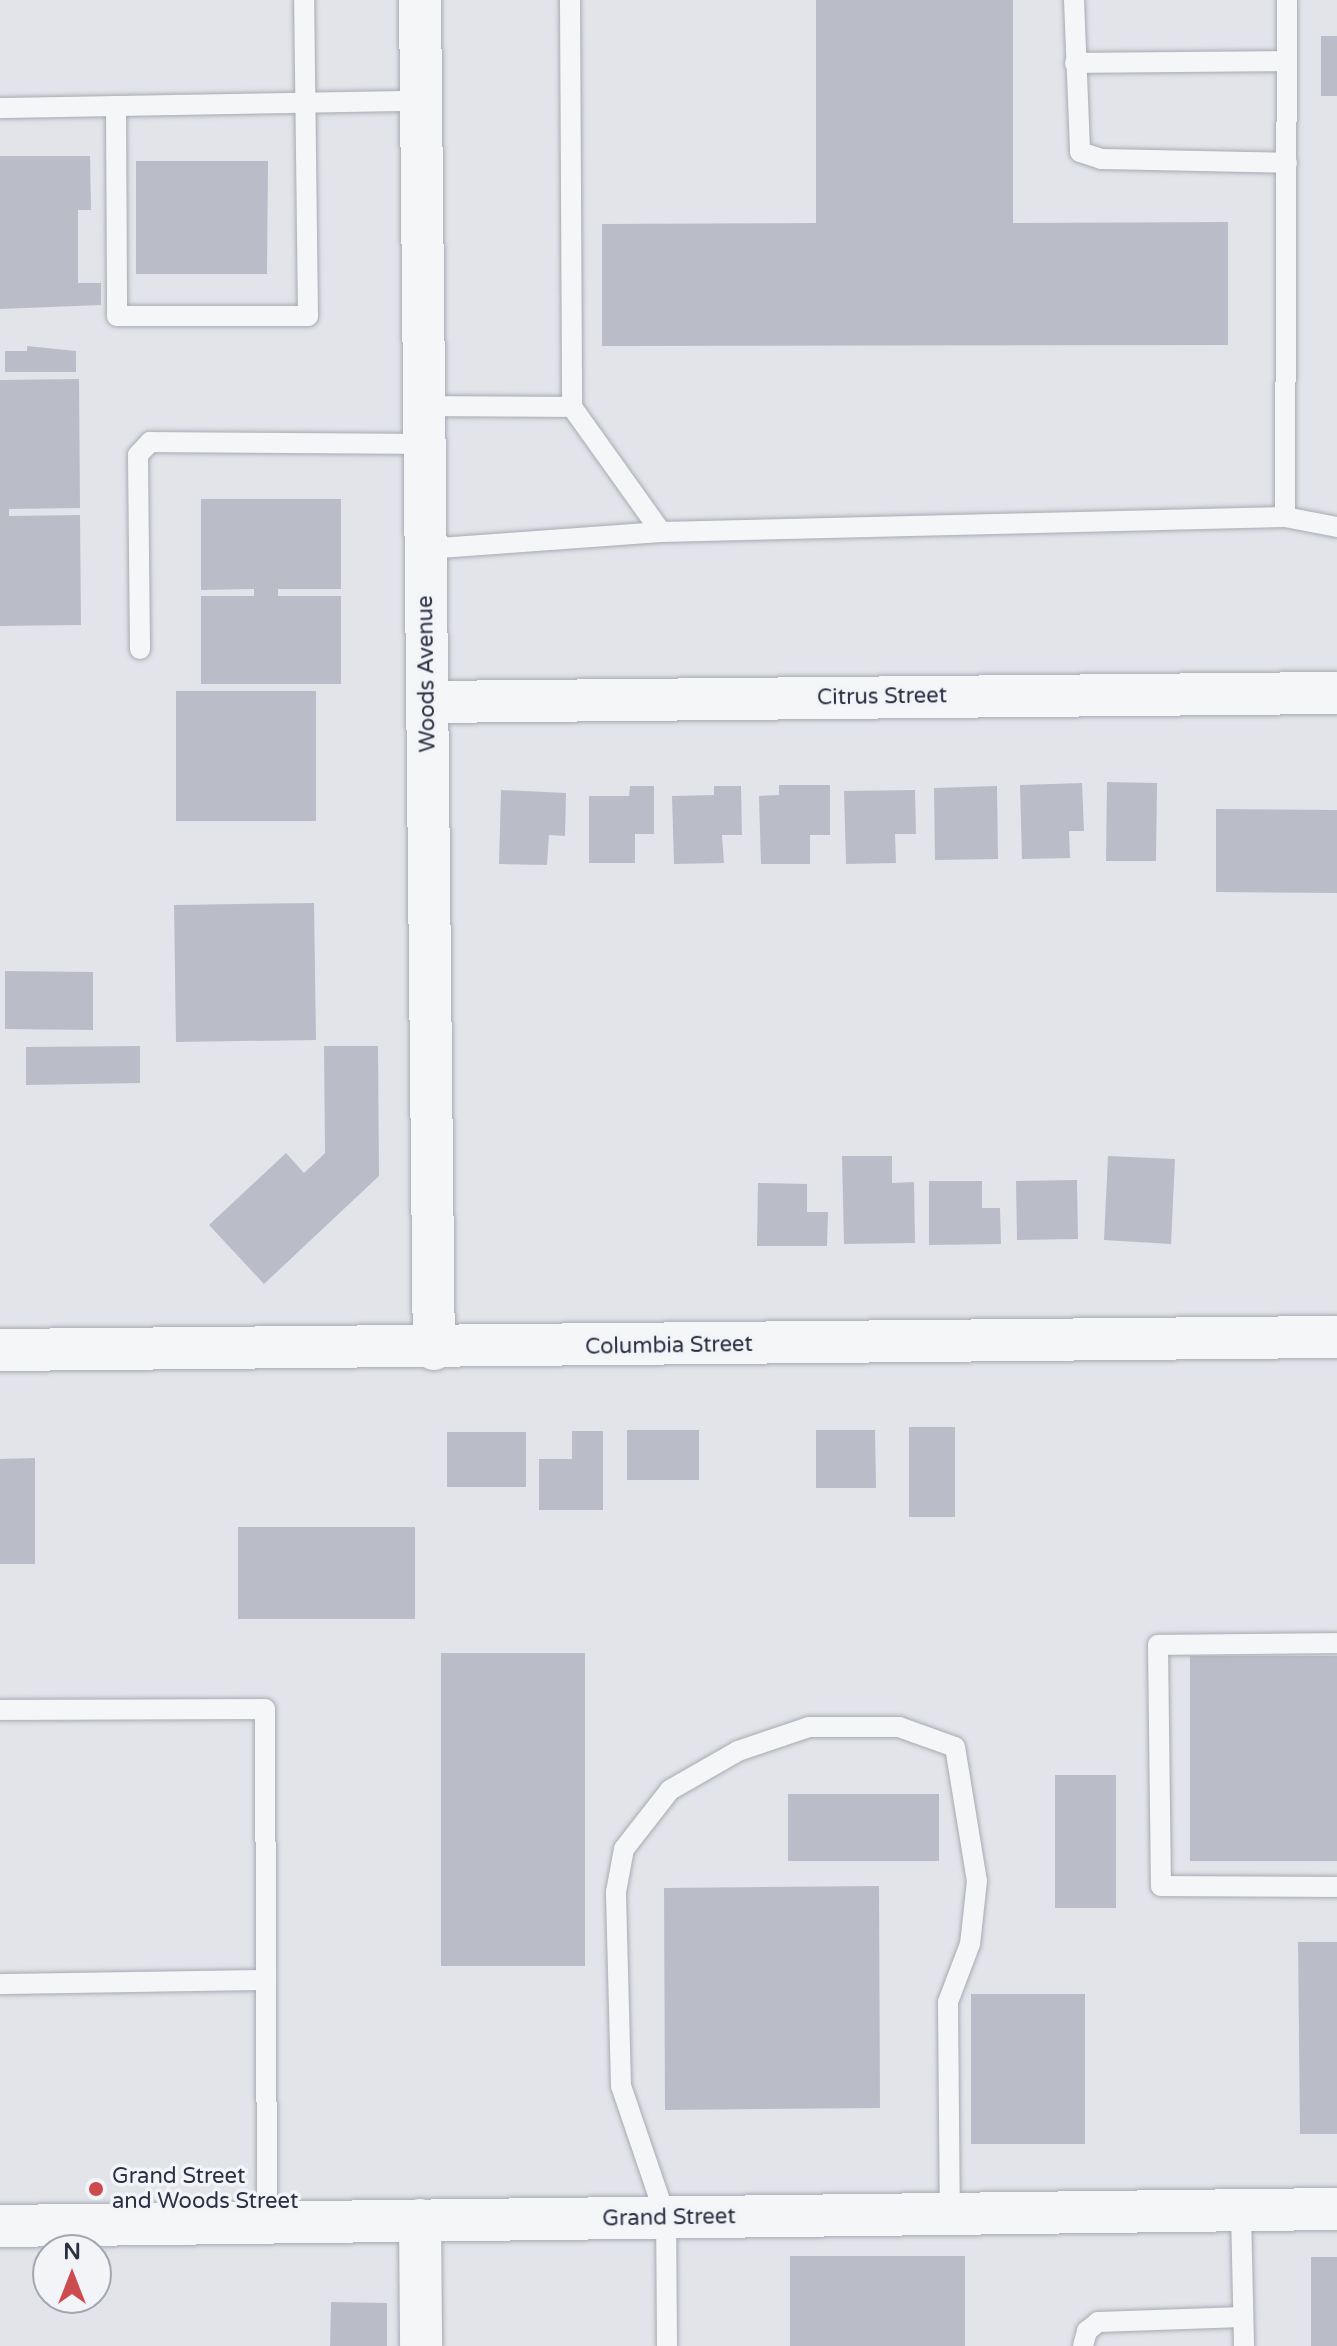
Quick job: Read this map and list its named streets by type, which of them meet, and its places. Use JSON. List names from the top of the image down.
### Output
{
  "streets": {
    "street": [
      "Woods Avenue",
      "Citrus Street",
      "Columbia Street",
      "Grand Street"
    ]
  },
  "crossings": [
    ["Woods Avenue", "Citrus Street"],
    ["Woods Avenue", "Columbia Street"]
  ],
  "places": ["Grand Street and Woods Street"],
  "north": "top"
}
